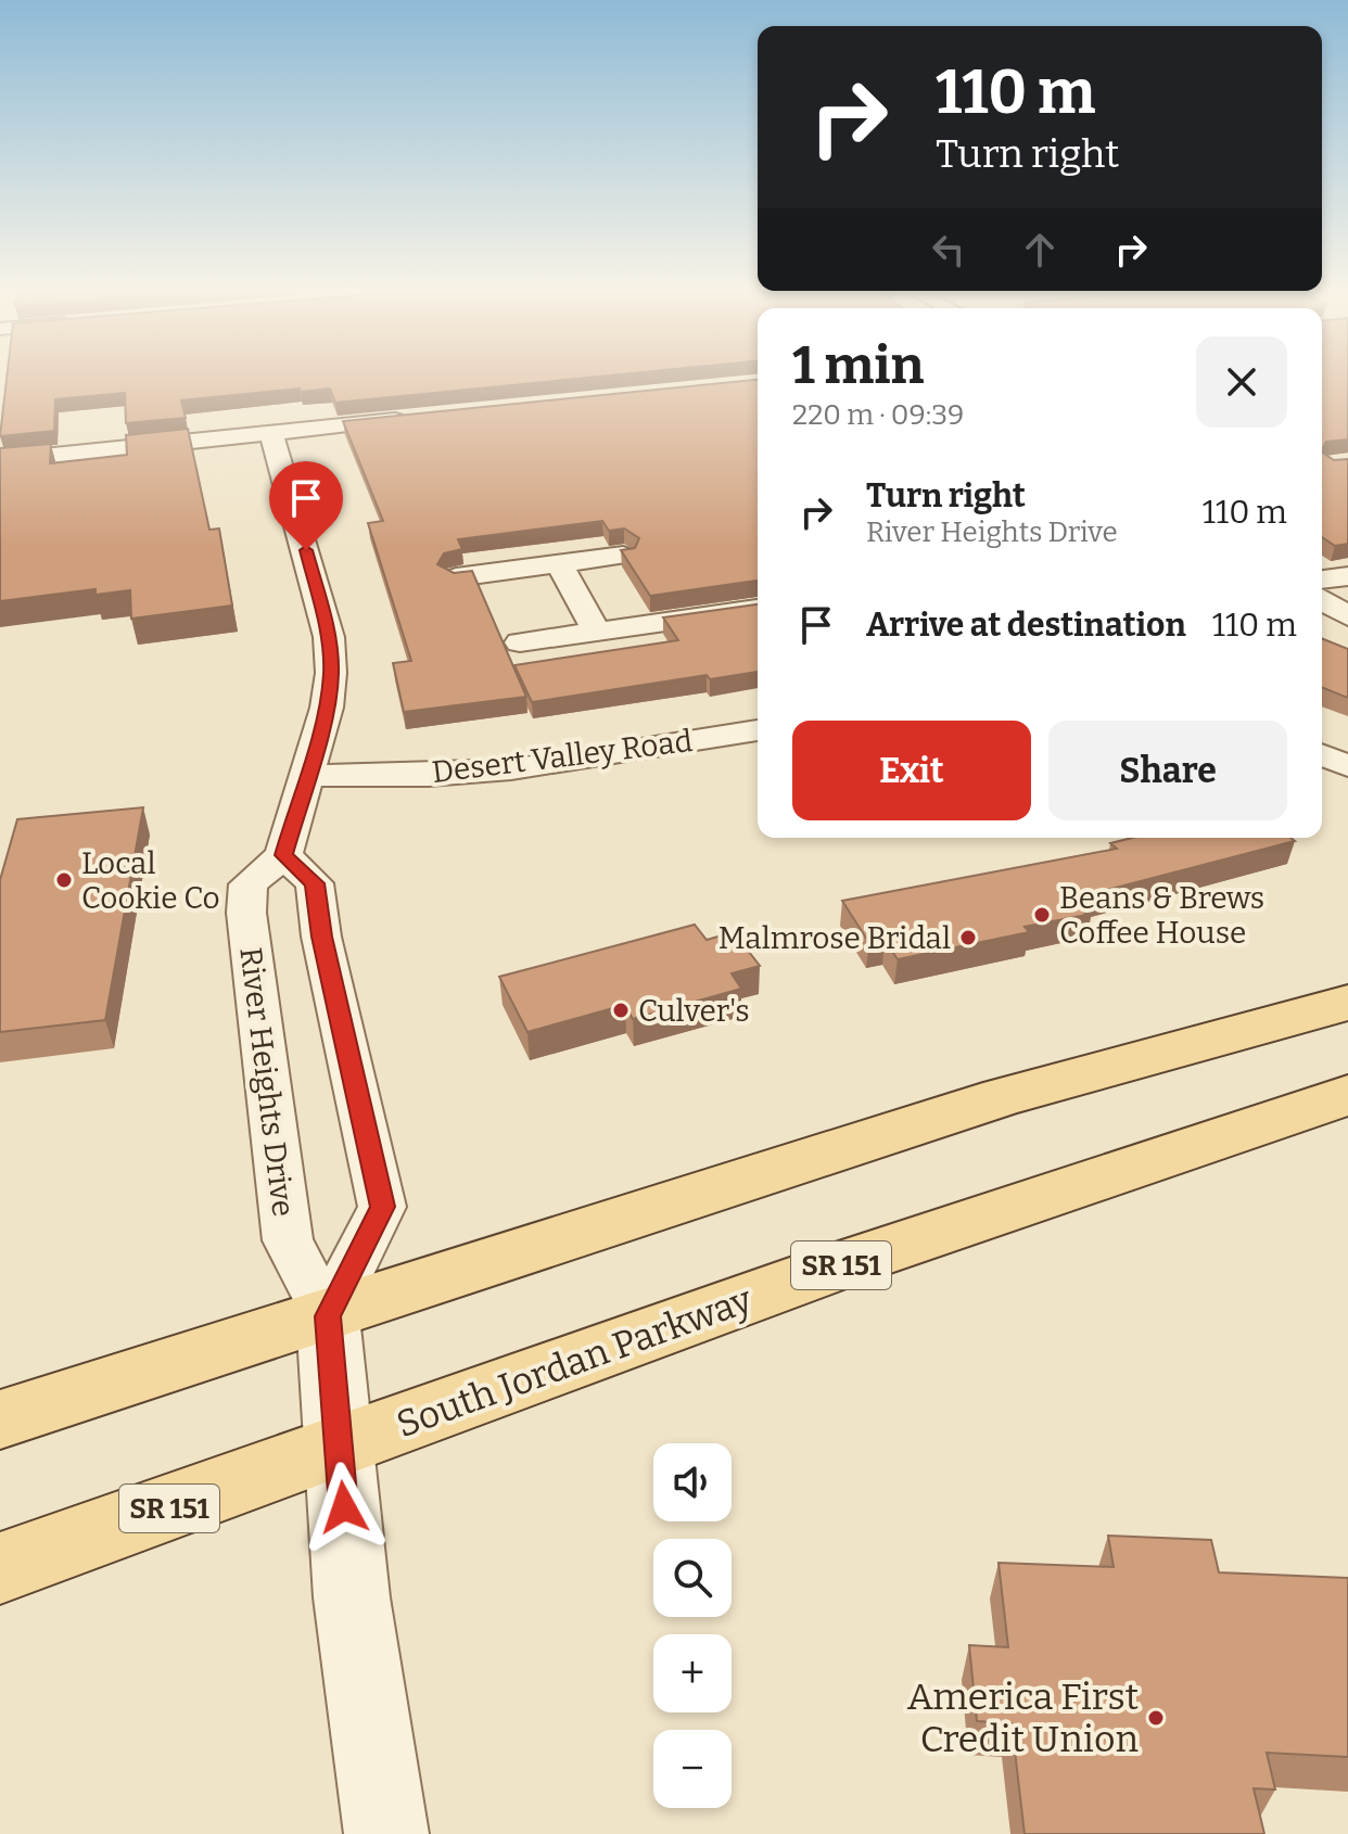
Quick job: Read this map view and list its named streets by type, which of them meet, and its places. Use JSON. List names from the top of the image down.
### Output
{
  "streets": {
    "main road": ["SR 151", "South Jordan Parkway"],
    "street": ["Desert Valley Road", "River Heights Drive"]
  },
  "crossings": [
    ["River Heights Drive", "South Jordan Parkway"]
  ],
  "places": [
    "Local Cookie Co",
    "Beans & Brews Coffee House",
    "Malmrose Bridal",
    "Culver's",
    "America First Credit Union"
  ],
  "page": {
    "turn": ["110 m", "Turn right"],
    "heading": ["1 min", "220 m · 09:39"],
    "list": [
      {
        "name": "Turn right",
        "note": "River Heights Drive",
        "value": "110 m"
      },
      {
        "name": "Arrive at destination",
        "value": "110 m"
      }
    ],
    "buttons": ["Exit", "Share"],
    "map_buttons": ["+", "−"]
  }
}
